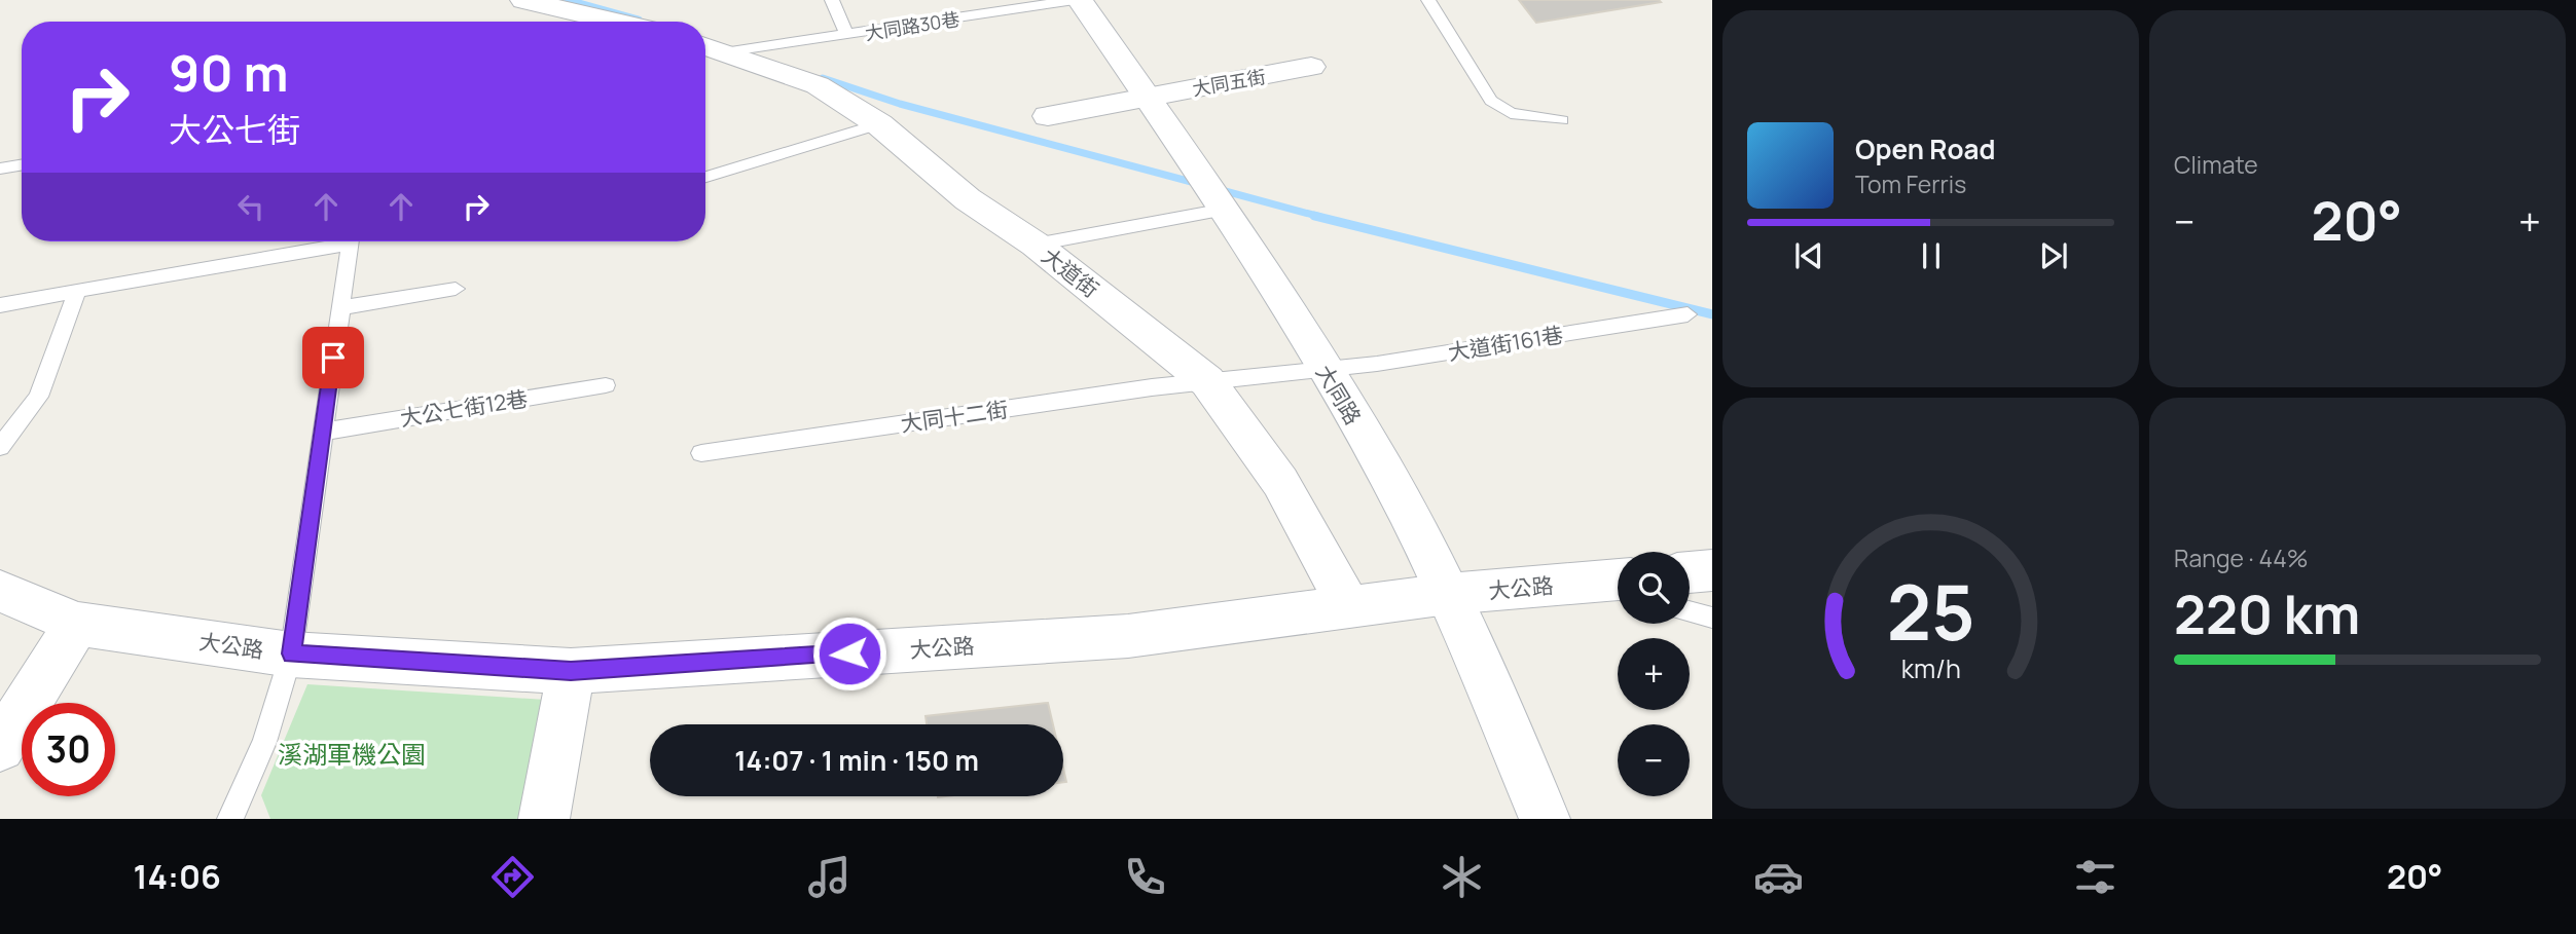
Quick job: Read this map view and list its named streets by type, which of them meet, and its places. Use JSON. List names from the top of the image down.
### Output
{
  "streets": {
    "street": [
      "大同五街",
      "大道街",
      "大同路",
      "大公路"
    ],
    "lane": [
      "大同路30巷",
      "大道街161巷",
      "大公七街12巷",
      "大同十二街"
    ]
  },
  "crossings": [
    ["大同路30巷", "大道街"],
    ["大同路30巷", "大同路"],
    ["大同五街", "大同路"],
    ["大道街", "大道街161巷"],
    ["大道街", "大同十二街"],
    ["大道街", "大公路"],
    ["大道街161巷", "大同路"],
    ["大道街161巷", "大同十二街"],
    ["大同路", "大公路"]
  ],
  "parks": ["溪湖軍機公園"],
  "page": {
    "tile": [
      "Climate",
      ["Range · 44%", "220 km"]
    ],
    "turn": ["90 m", "大公七街"],
    "song": ["Open Road", "Tom Ferris"],
    "heat": ["−", "20°", "+"],
    "map_buttons": ["+", "−"],
    "limit": "30",
    "trip": "14:07 · 1 min · 150 m",
    "tabs": ["14:06", "20°"],
    "gauge": ["25", "km/h"]
  }
}
